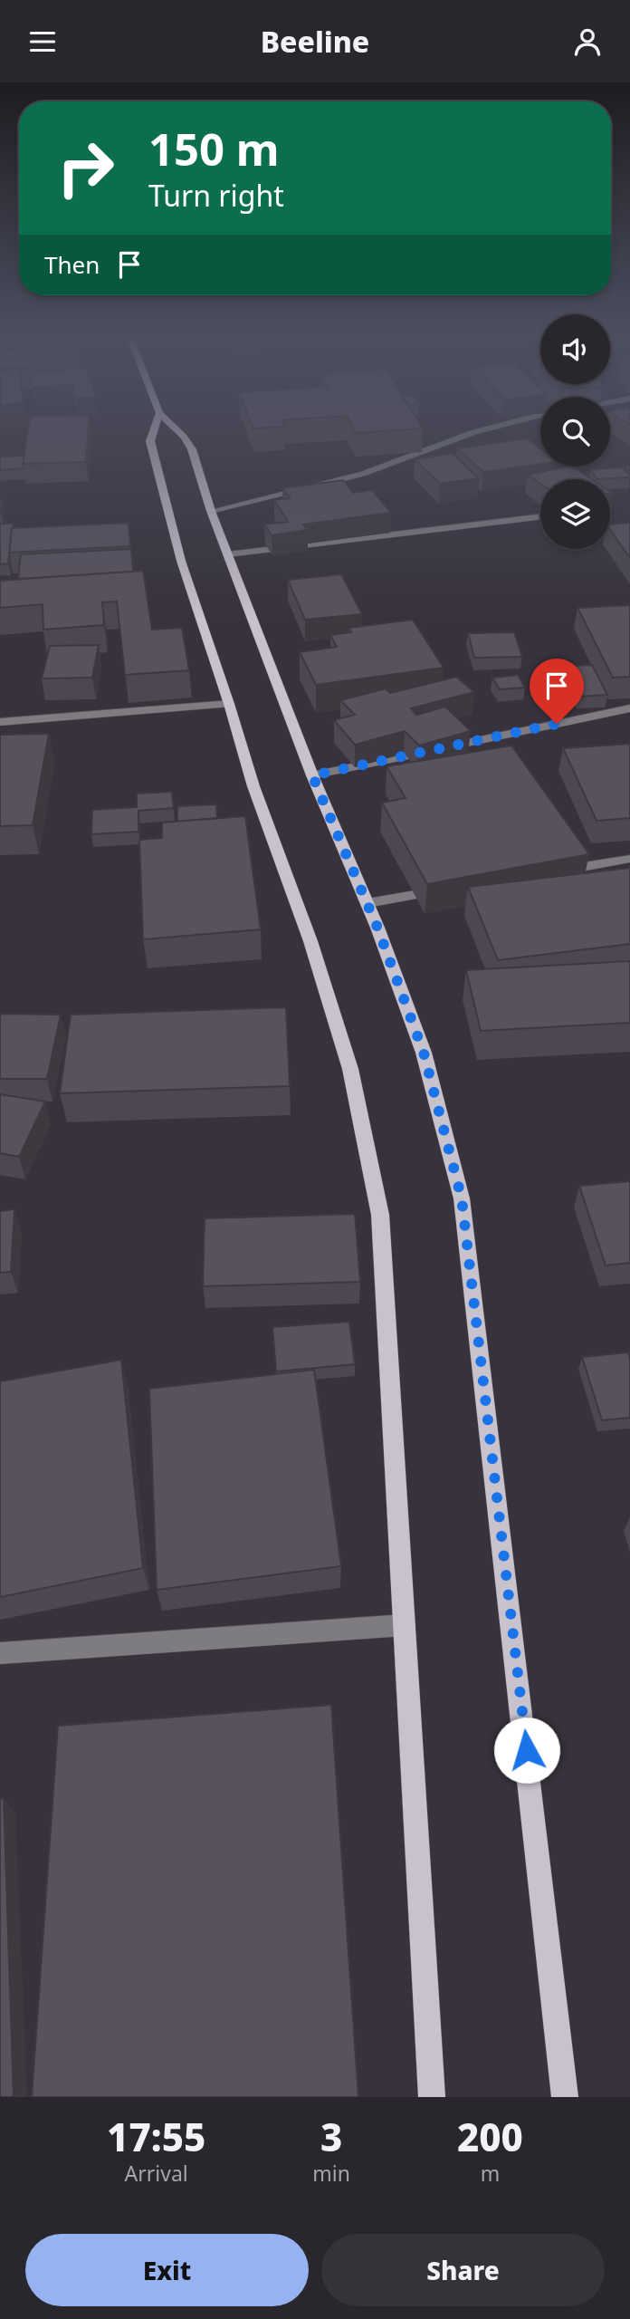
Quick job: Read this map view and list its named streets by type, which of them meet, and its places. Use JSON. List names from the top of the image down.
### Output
{
  "page": {
    "header": "Beeline",
    "turn": ["150 m", "Turn right"],
    "then": "Then",
    "eta": [
      "17:55",
      "Arrival",
      "3",
      "min",
      "200",
      "m"
    ],
    "buttons": ["Exit", "Share"]
  }
}
